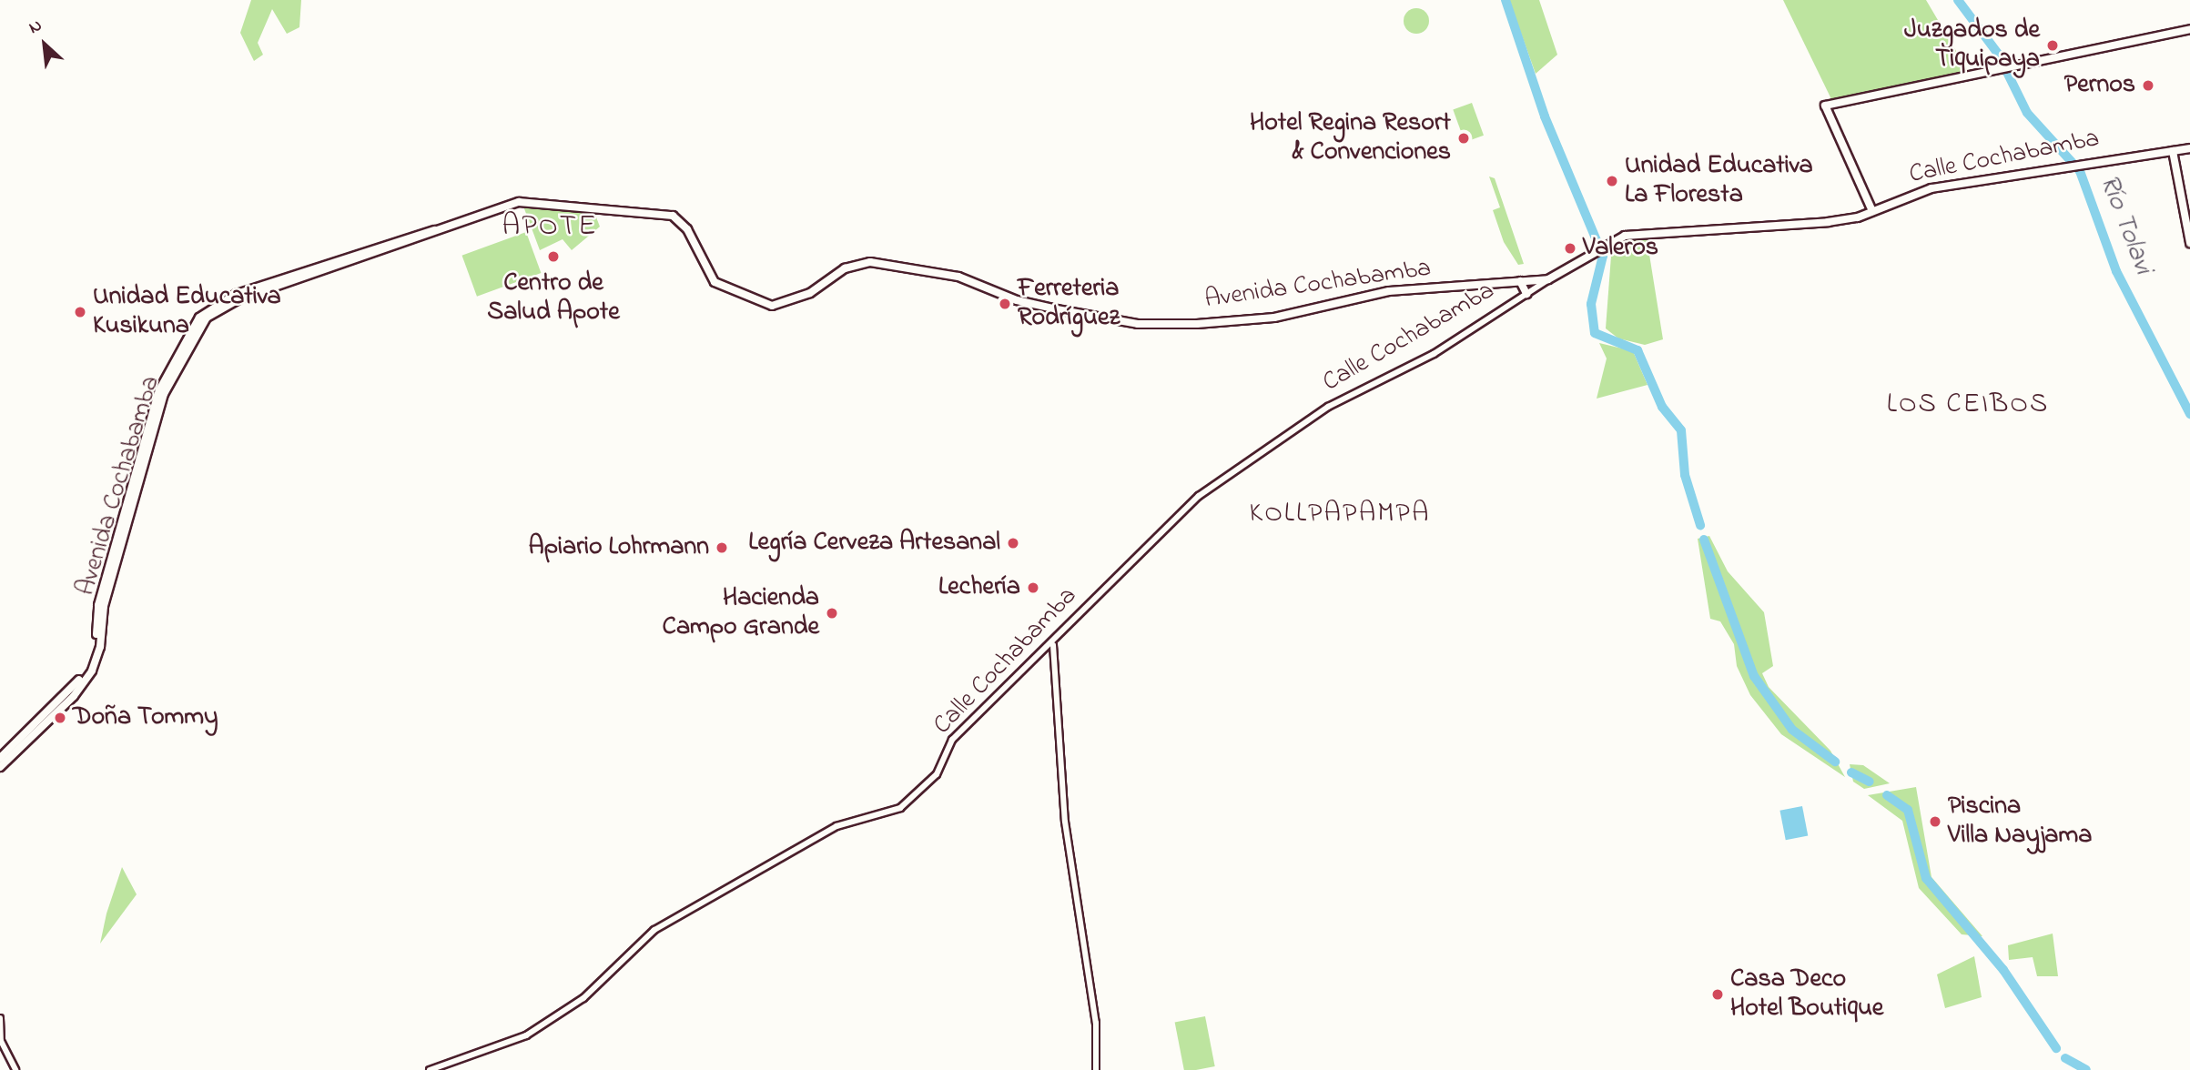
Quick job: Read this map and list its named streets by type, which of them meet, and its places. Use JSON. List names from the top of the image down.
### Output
{
  "streets": {
    "main road": ["Calle Cochabamba", "Avenida Cochabamba"]
  },
  "crossings": [
    ["Calle Cochabamba", "Avenida Cochabamba"]
  ],
  "districts": ["APOTE", "LOS CEIBOS", "KOLLPAPAMPA"],
  "water": ["Río Tolavi"],
  "places": [
    "Juzgados de Tiquipaya",
    "Pernos",
    "Hotel Regina Resort & Convenciones",
    "Unidad Educativa La Floresta",
    "Valeros",
    "Centro de Salud Apote",
    "Ferreteria Rodríguez",
    "Unidad Educativa Kusikuna",
    "Legría Cerveza Artesanal",
    "Apiario Lohrmann",
    "Lechería",
    "Hacienda Campo Grande",
    "Doña Tommy",
    "Piscina Villa Nayjama",
    "Casa Deco Hotel Boutique"
  ],
  "north": "top left"
}
